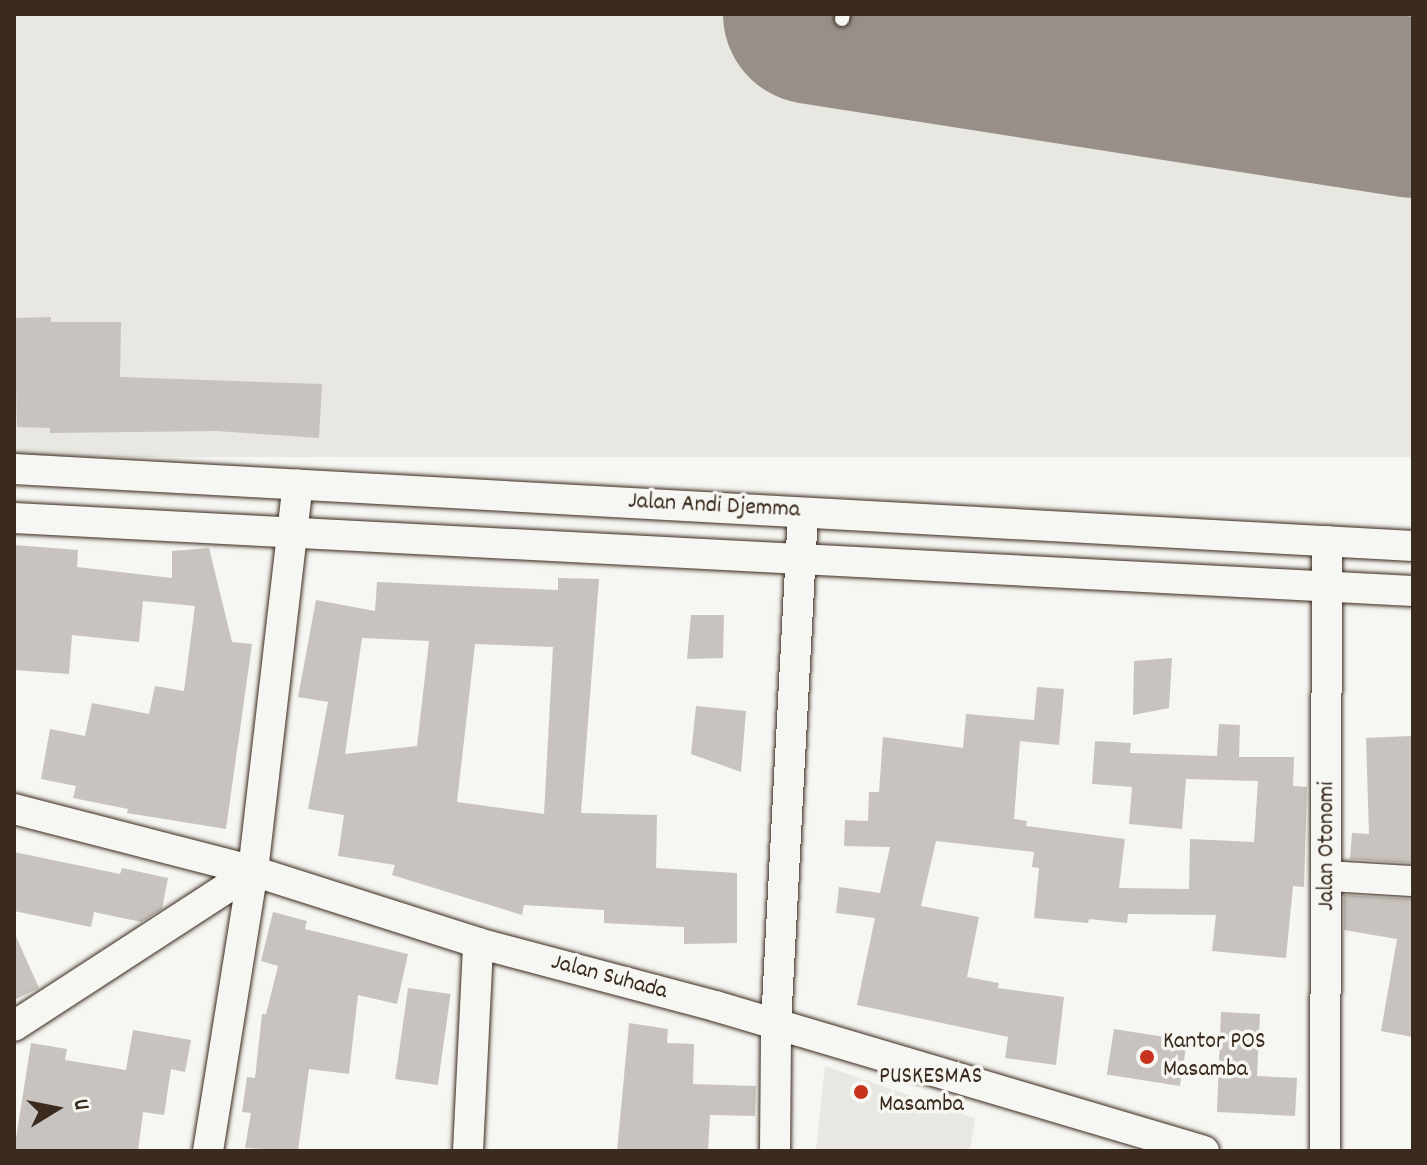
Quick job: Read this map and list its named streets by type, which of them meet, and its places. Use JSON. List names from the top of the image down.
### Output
{
  "streets": {
    "street": ["Jalan Andi Djemma", "Jalan Otonomi", "Jalan Suhada"]
  },
  "crossings": [
    ["Jalan Andi Djemma", "Jalan Otonomi"]
  ],
  "places": ["Kantor POS Masamba", "PUSKESMAS Masamba"],
  "north": "right"
}
